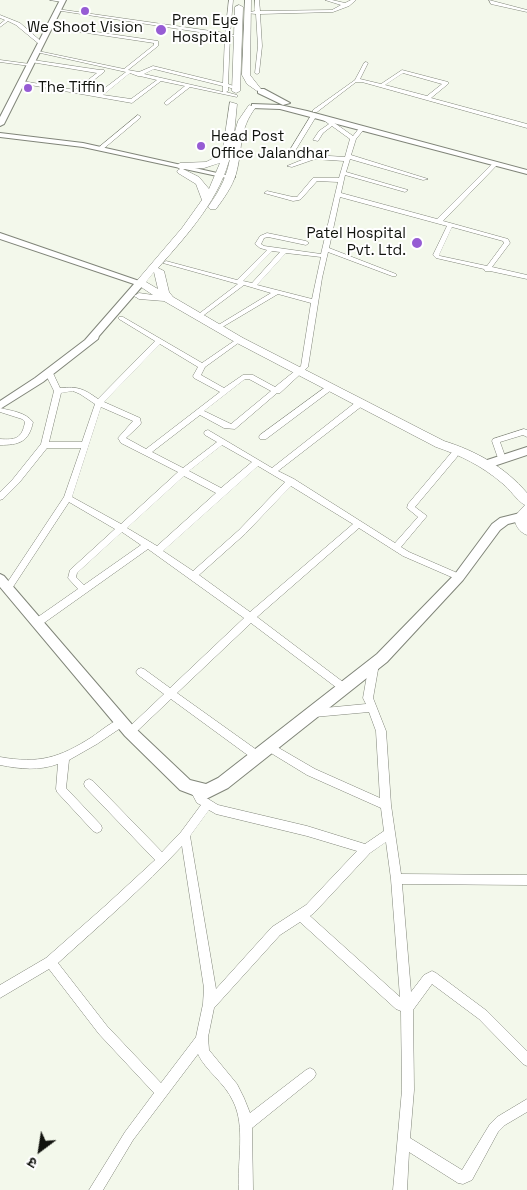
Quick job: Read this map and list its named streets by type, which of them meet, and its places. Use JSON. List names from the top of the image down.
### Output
{
  "places": [
    "We Shoot Vision",
    "Prem Eye Hospital",
    "The Tiffin",
    "Head Post Office Jalandhar",
    "Patel Hospital Pvt. Ltd."
  ],
  "north": "bottom left"
}
